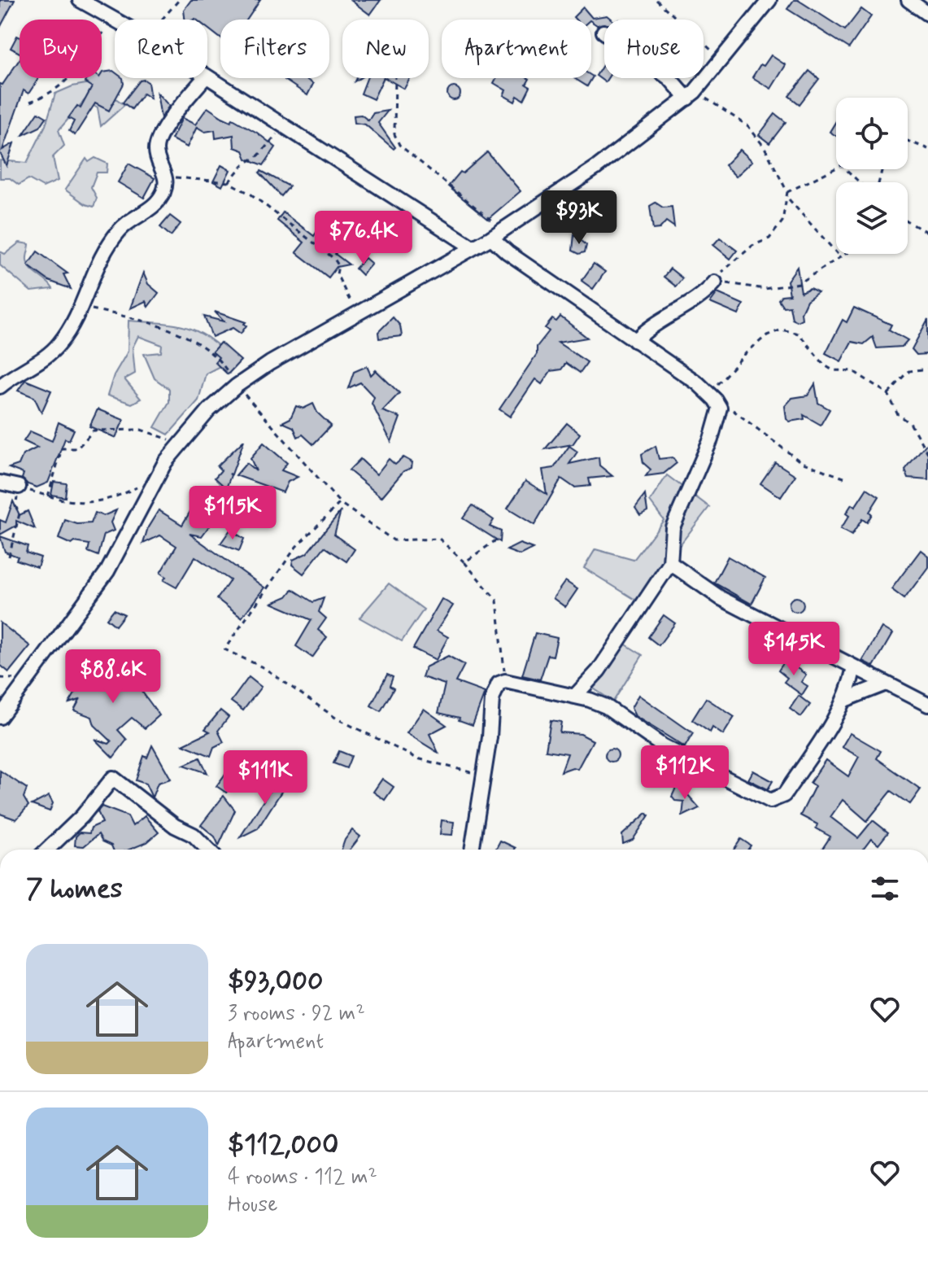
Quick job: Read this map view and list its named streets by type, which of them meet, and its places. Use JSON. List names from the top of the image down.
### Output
{
  "page": {
    "chip": [
      "Buy",
      "Rent",
      "Filters",
      "New",
      "Apartment",
      "House"
    ],
    "price": [
      "$93K",
      "$76.4K",
      "$115K",
      "$145K",
      "$88.6K",
      "$112K",
      "$111K"
    ],
    "heading": "7 homes",
    "list": [
      {
        "name": "$93,000",
        "note": "3 rooms · 92 m² · Apartment"
      },
      {
        "name": "$112,000",
        "note": "4 rooms · 112 m² · House"
      }
    ]
  }
}
